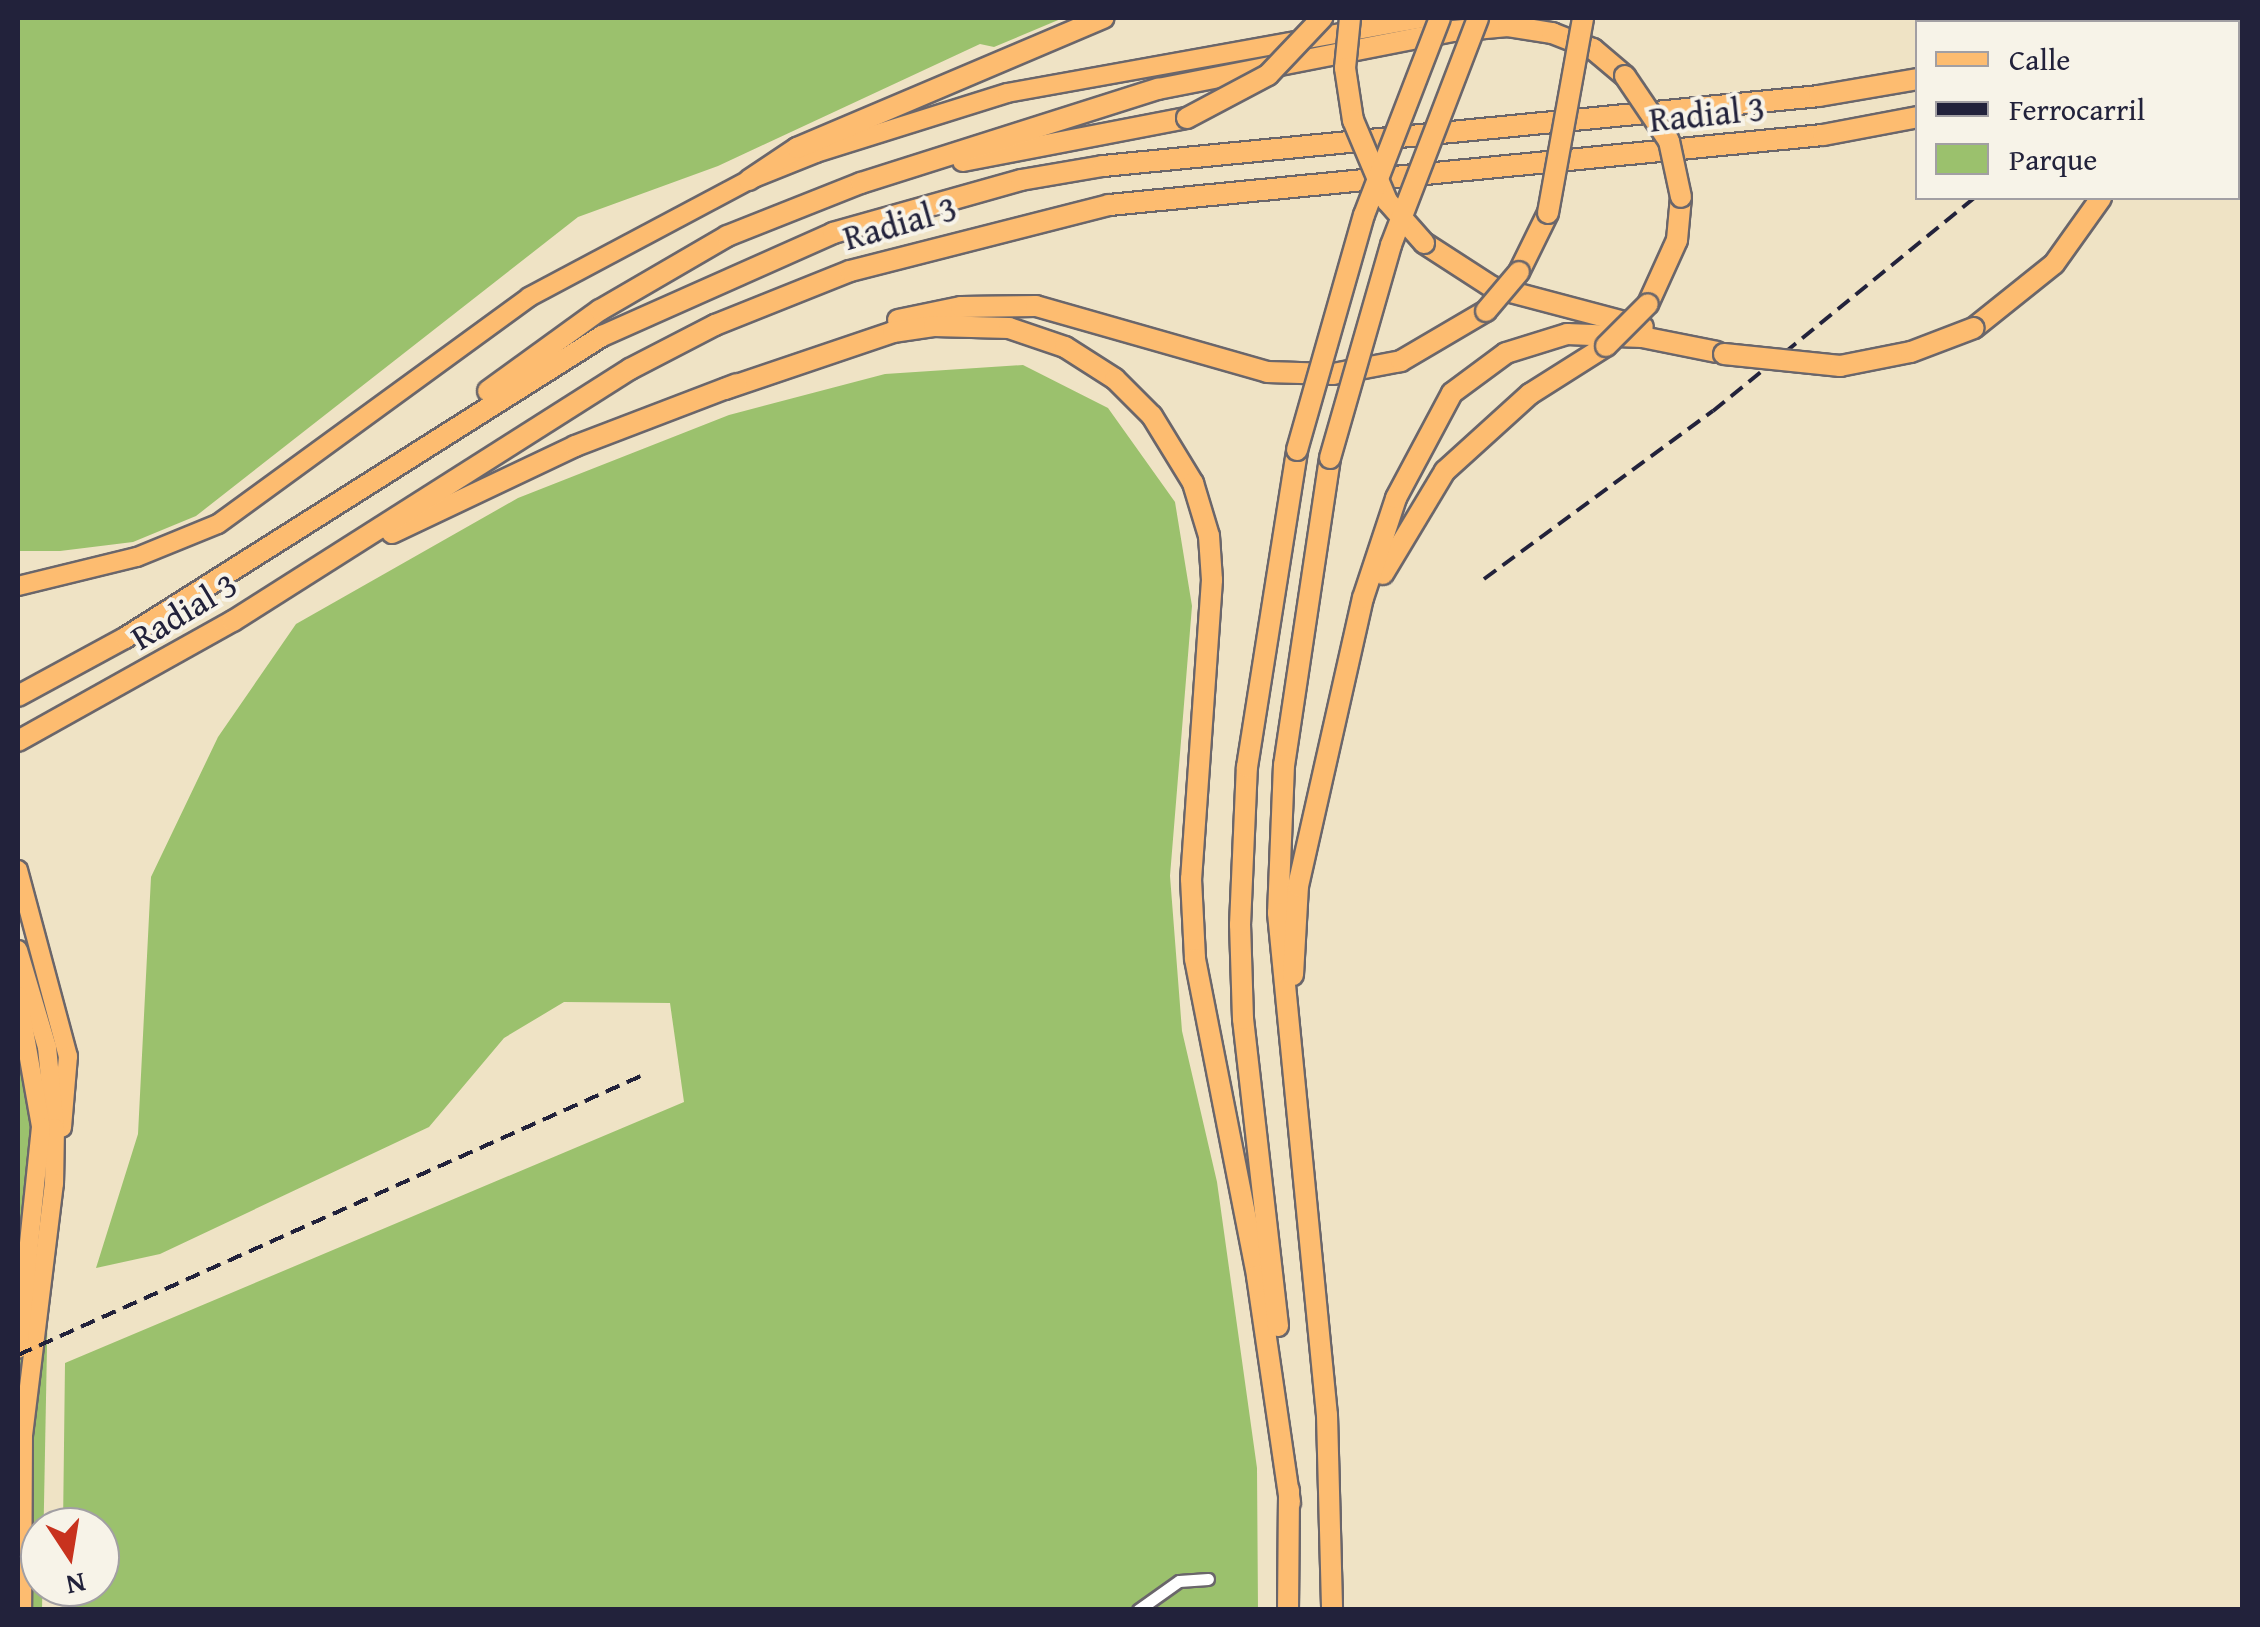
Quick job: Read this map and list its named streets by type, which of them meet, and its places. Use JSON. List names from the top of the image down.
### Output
{
  "streets": {
    "highway": ["Radial 3"]
  },
  "legend": ["Calle", "Ferrocarril", "Parque"],
  "north": "bottom"
}
